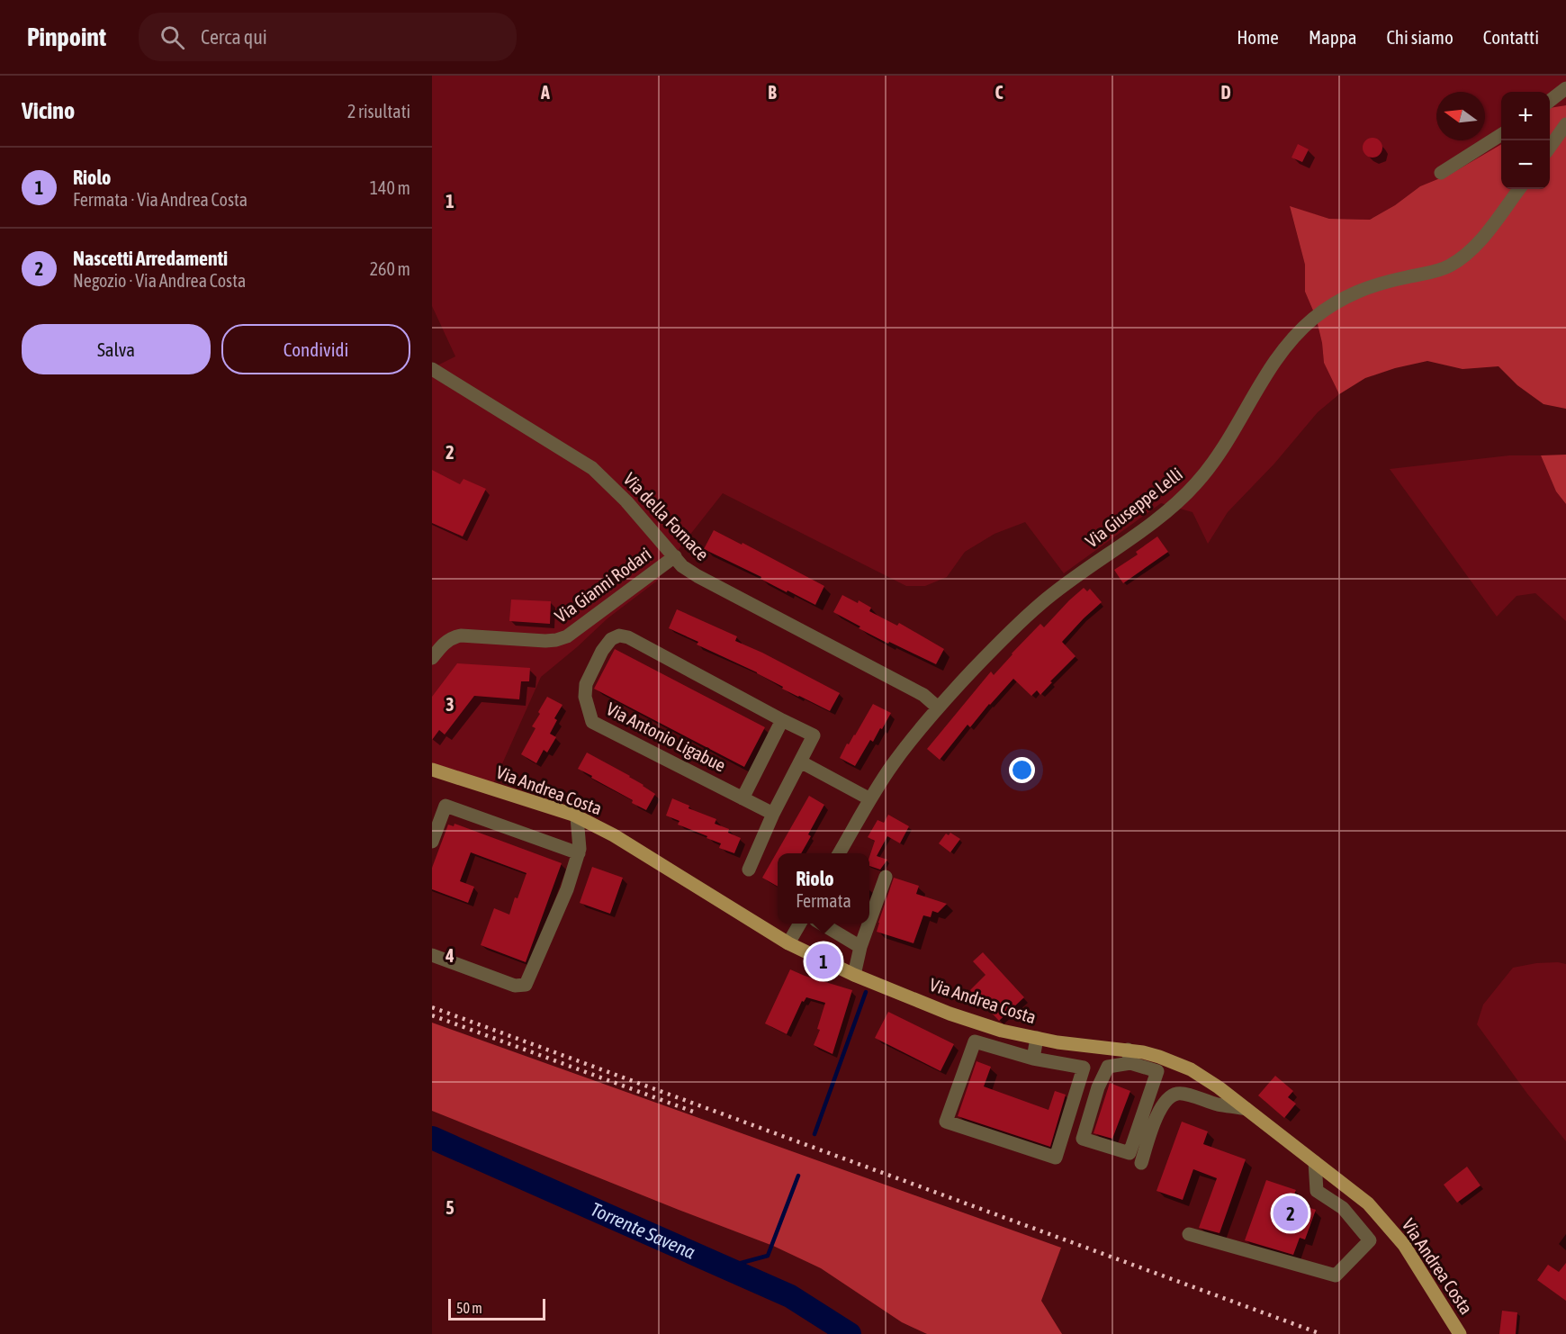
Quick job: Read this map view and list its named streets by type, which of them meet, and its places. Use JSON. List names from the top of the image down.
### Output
{
  "streets": {
    "main road": ["Via Andrea Costa"],
    "street": [
      "Via Giuseppe Lelli",
      "Via della Fornace",
      "Via Gianni Rodari",
      "Via Antonio Ligabue"
    ]
  },
  "crossings": [
    ["Via Giuseppe Lelli", "Via della Fornace"],
    ["Via della Fornace", "Via Gianni Rodari"]
  ],
  "water": ["Torrente Savena"],
  "scale_bar": "50 m",
  "north": "left",
  "page": {
    "header": "Pinpoint",
    "search": "Cerca qui",
    "nav": [
      "Home",
      "Mappa",
      "Chi siamo",
      "Contatti"
    ],
    "heading": ["Vicino", "2 risultati"],
    "map_buttons": ["+", "−"],
    "list": [
      {
        "mark": "1",
        "name": "Riolo",
        "note": "Fermata · Via Andrea Costa",
        "value": "140 m"
      },
      {
        "mark": "2",
        "name": "Nascetti Arredamenti",
        "note": "Negozio · Via Andrea Costa",
        "value": "260 m"
      }
    ],
    "buttons": ["Salva", "Condividi"],
    "popup": ["Riolo", "Fermata"],
    "pins": ["1", "2"],
    "scale": "50 m"
  },
  "grid": {
    "columns": [
      "A",
      "B",
      "C",
      "D"
    ],
    "rows": [
      "1",
      "2",
      "3",
      "4",
      "5"
    ]
  }
}
